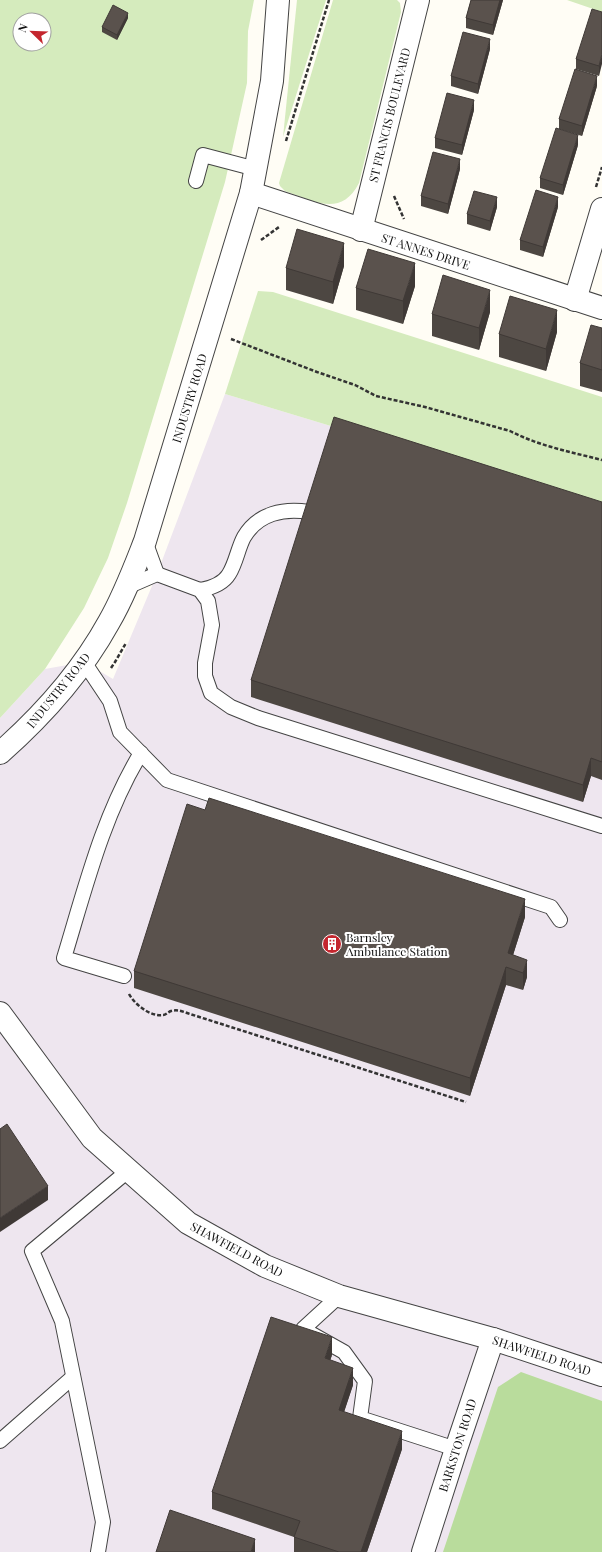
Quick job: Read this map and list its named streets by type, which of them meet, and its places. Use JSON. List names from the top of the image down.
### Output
{
  "streets": {
    "street": [
      "ST FRANCIS BOULEVARD",
      "ST ANNES DRIVE",
      "INDUSTRY ROAD",
      "SHAWFIELD ROAD",
      "BARKSTON ROAD"
    ]
  },
  "crossings": [
    ["ST FRANCIS BOULEVARD", "ST ANNES DRIVE"],
    ["ST ANNES DRIVE", "INDUSTRY ROAD"],
    ["SHAWFIELD ROAD", "BARKSTON ROAD"]
  ],
  "places": {
    "building": ["Barnsley Ambulance Station"]
  },
  "north": "top left"
}
